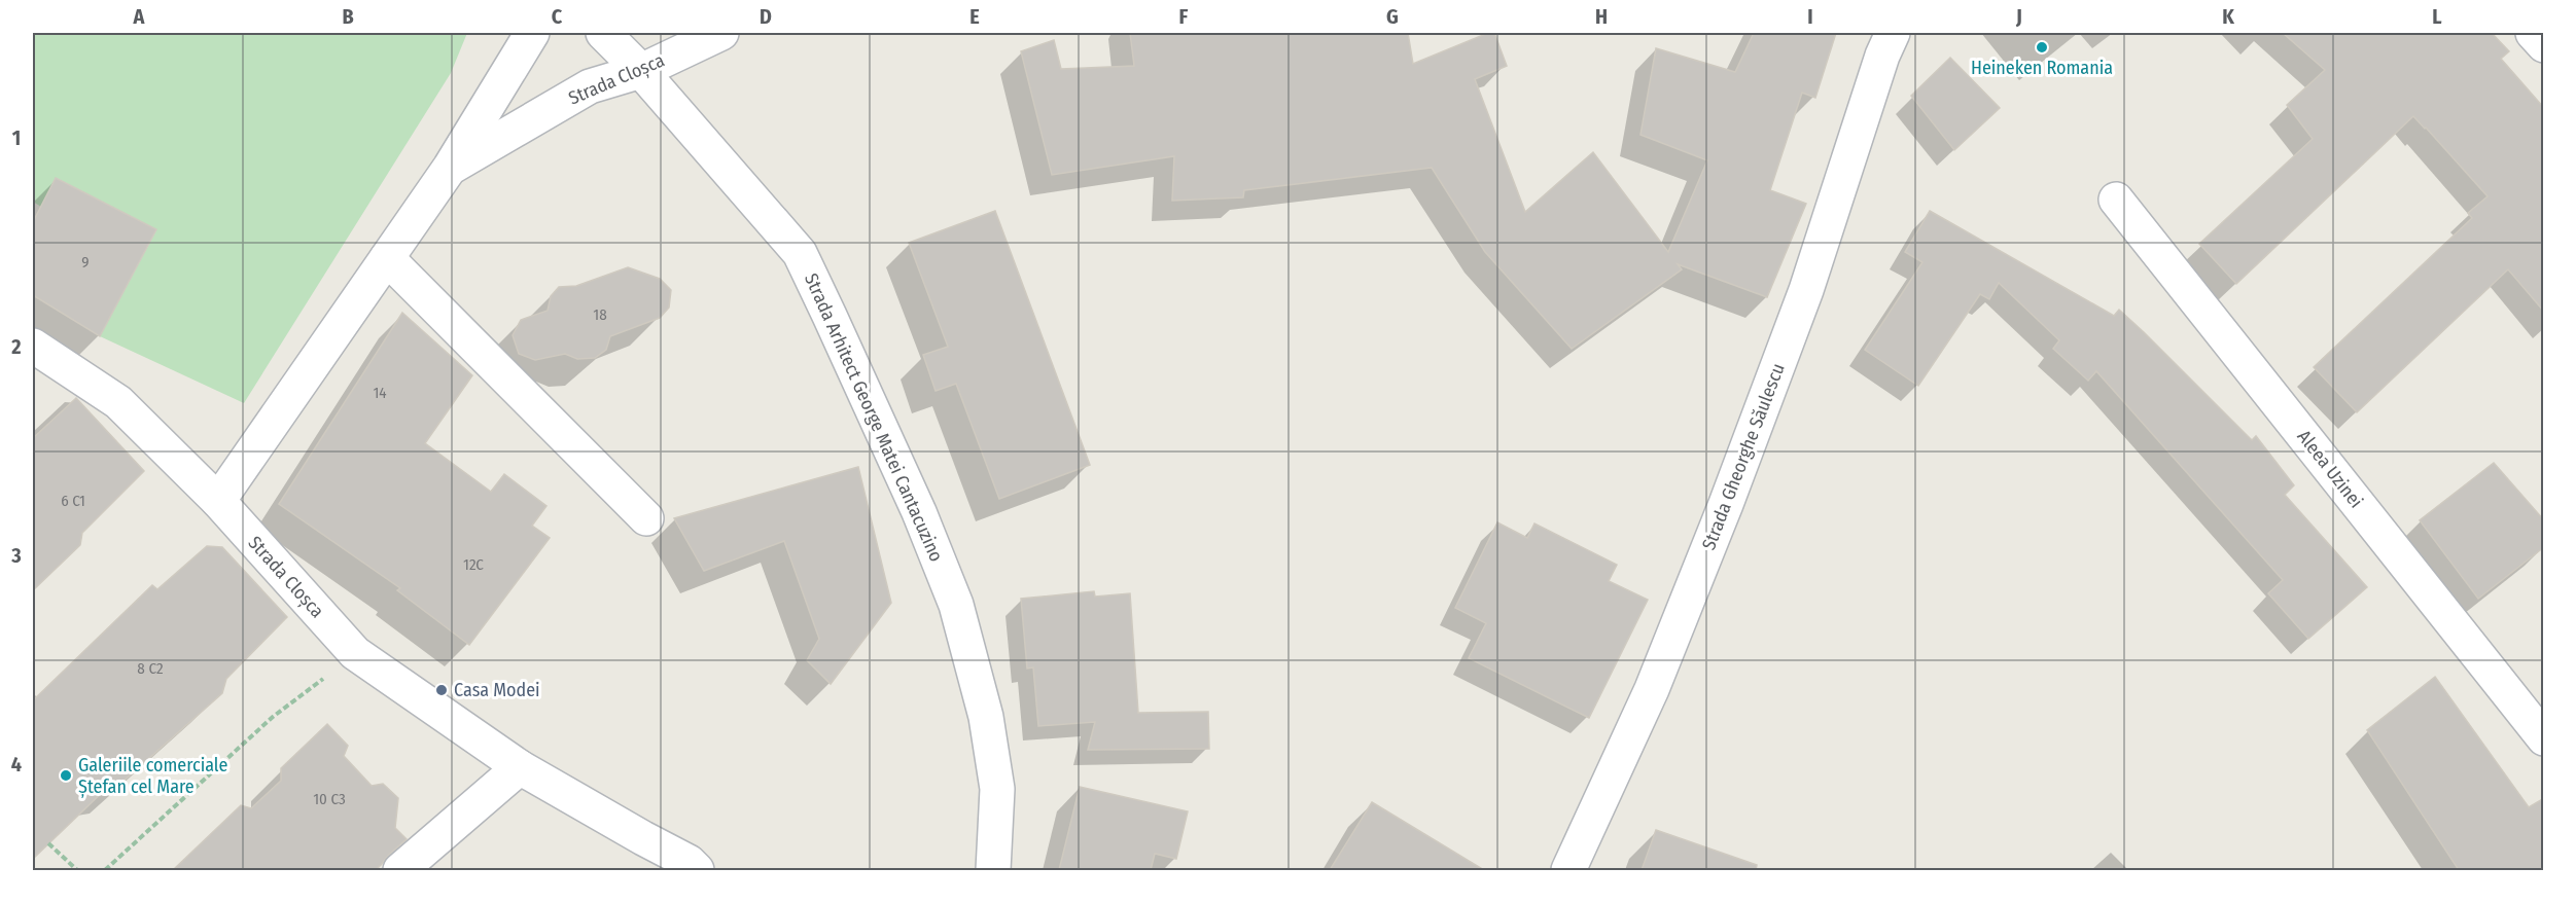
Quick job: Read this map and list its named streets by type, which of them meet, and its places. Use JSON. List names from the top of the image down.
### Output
{
  "streets": {
    "street": [
      "Strada Cloșca",
      "Strada Arhitect George Matei Cantacuzino",
      "Strada Gheorghe Săulescu",
      "Aleea Uzinei"
    ]
  },
  "crossings": [
    ["Strada Cloșca", "Strada Arhitect George Matei Cantacuzino"]
  ],
  "places": ["Heineken Romania", "Casa Modei", "Galeriile comerciale Ștefan cel Mare"],
  "house_numbers": [
    "9",
    "18",
    "14",
    "6 C1",
    "12C",
    "8 C2",
    "10 C3"
  ],
  "grid": {
    "columns": [
      "A",
      "B",
      "C",
      "D",
      "E",
      "F",
      "G",
      "H",
      "I",
      "J",
      "K",
      "L"
    ],
    "rows": [
      "1",
      "2",
      "3",
      "4"
    ]
  }
}
